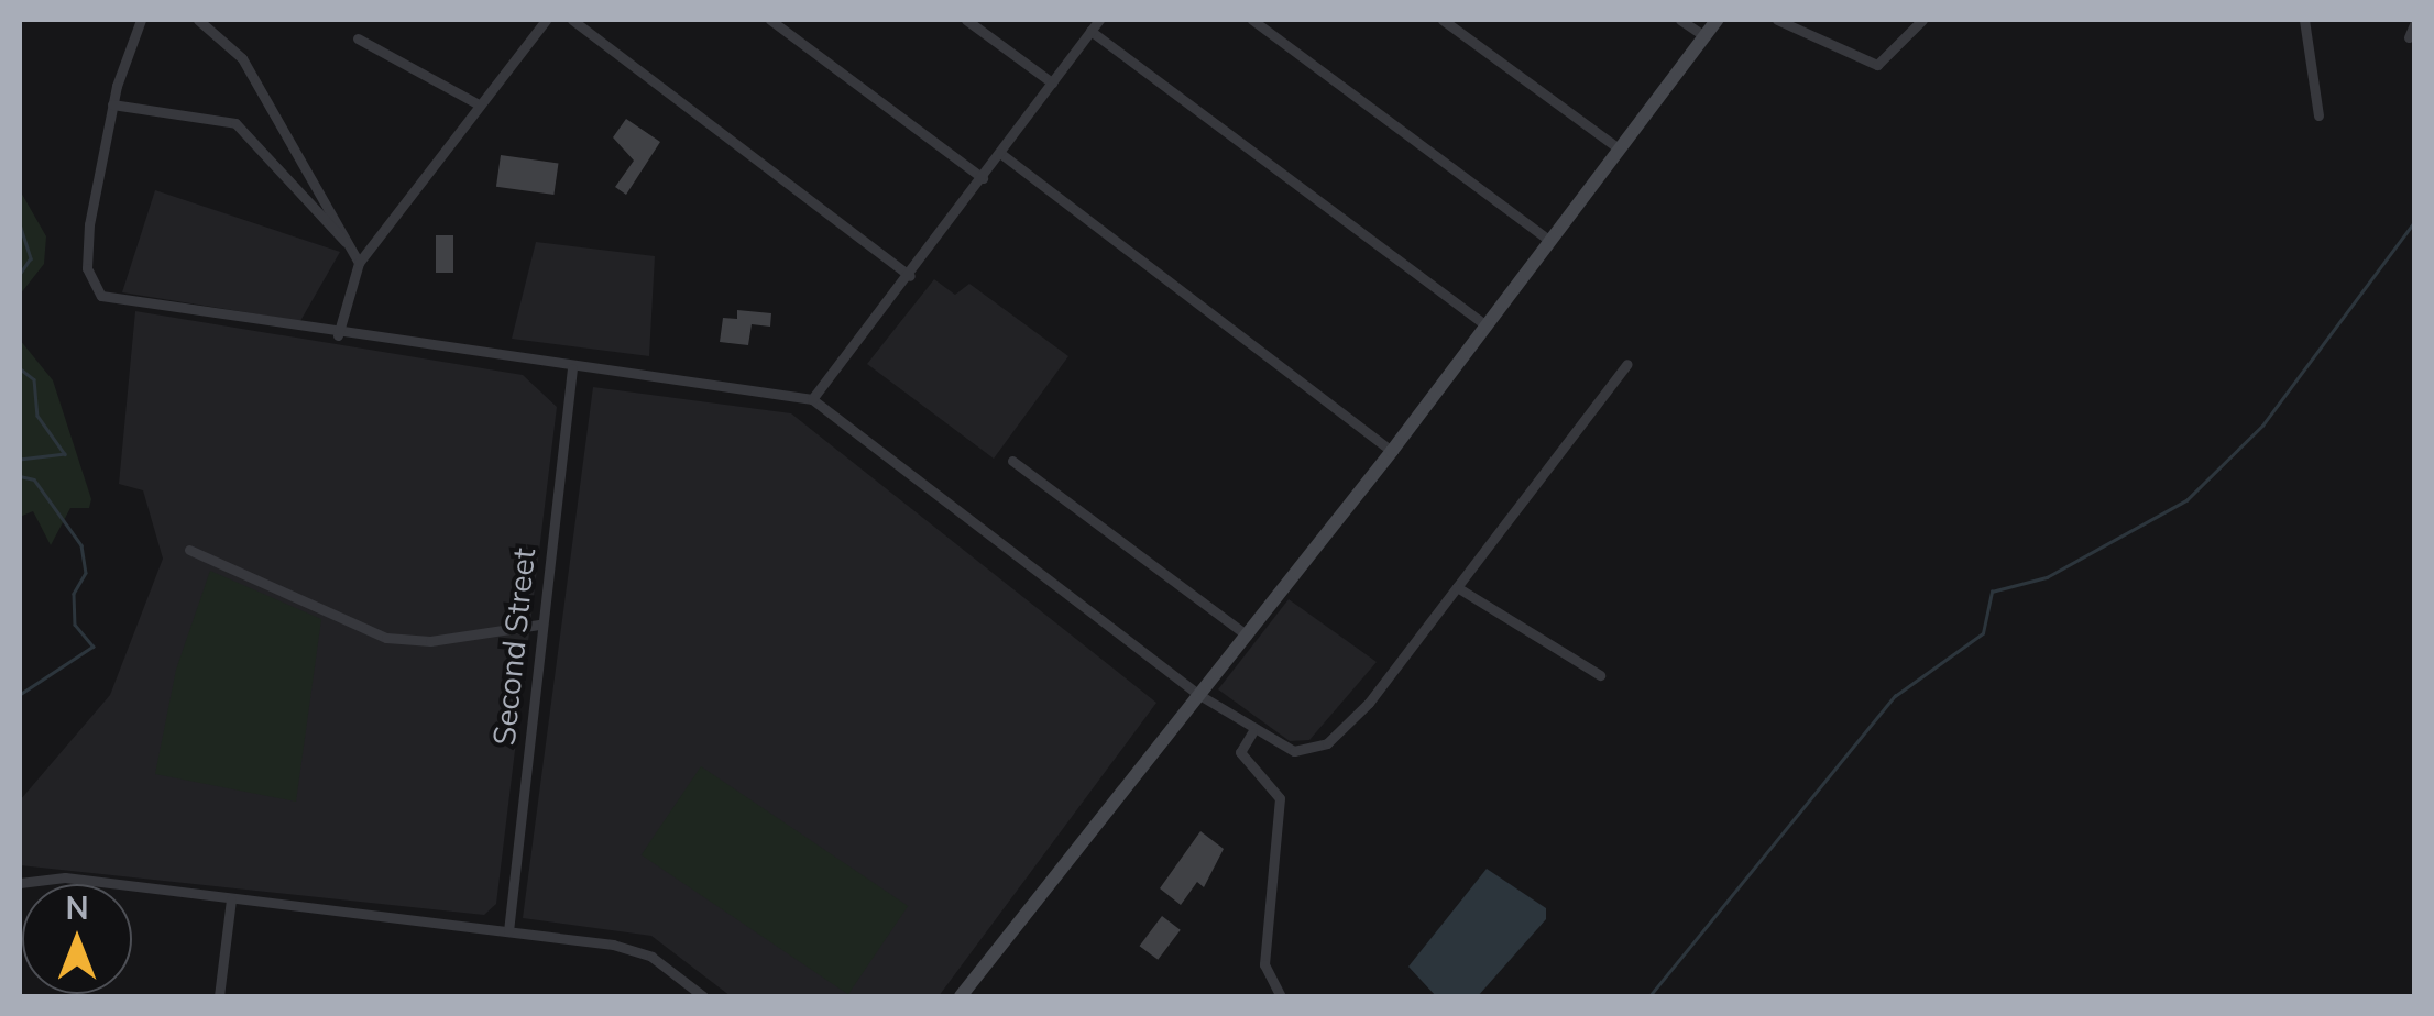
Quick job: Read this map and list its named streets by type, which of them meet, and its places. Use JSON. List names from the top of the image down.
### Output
{
  "streets": {
    "street": ["Second Street"]
  },
  "north": "top"
}
